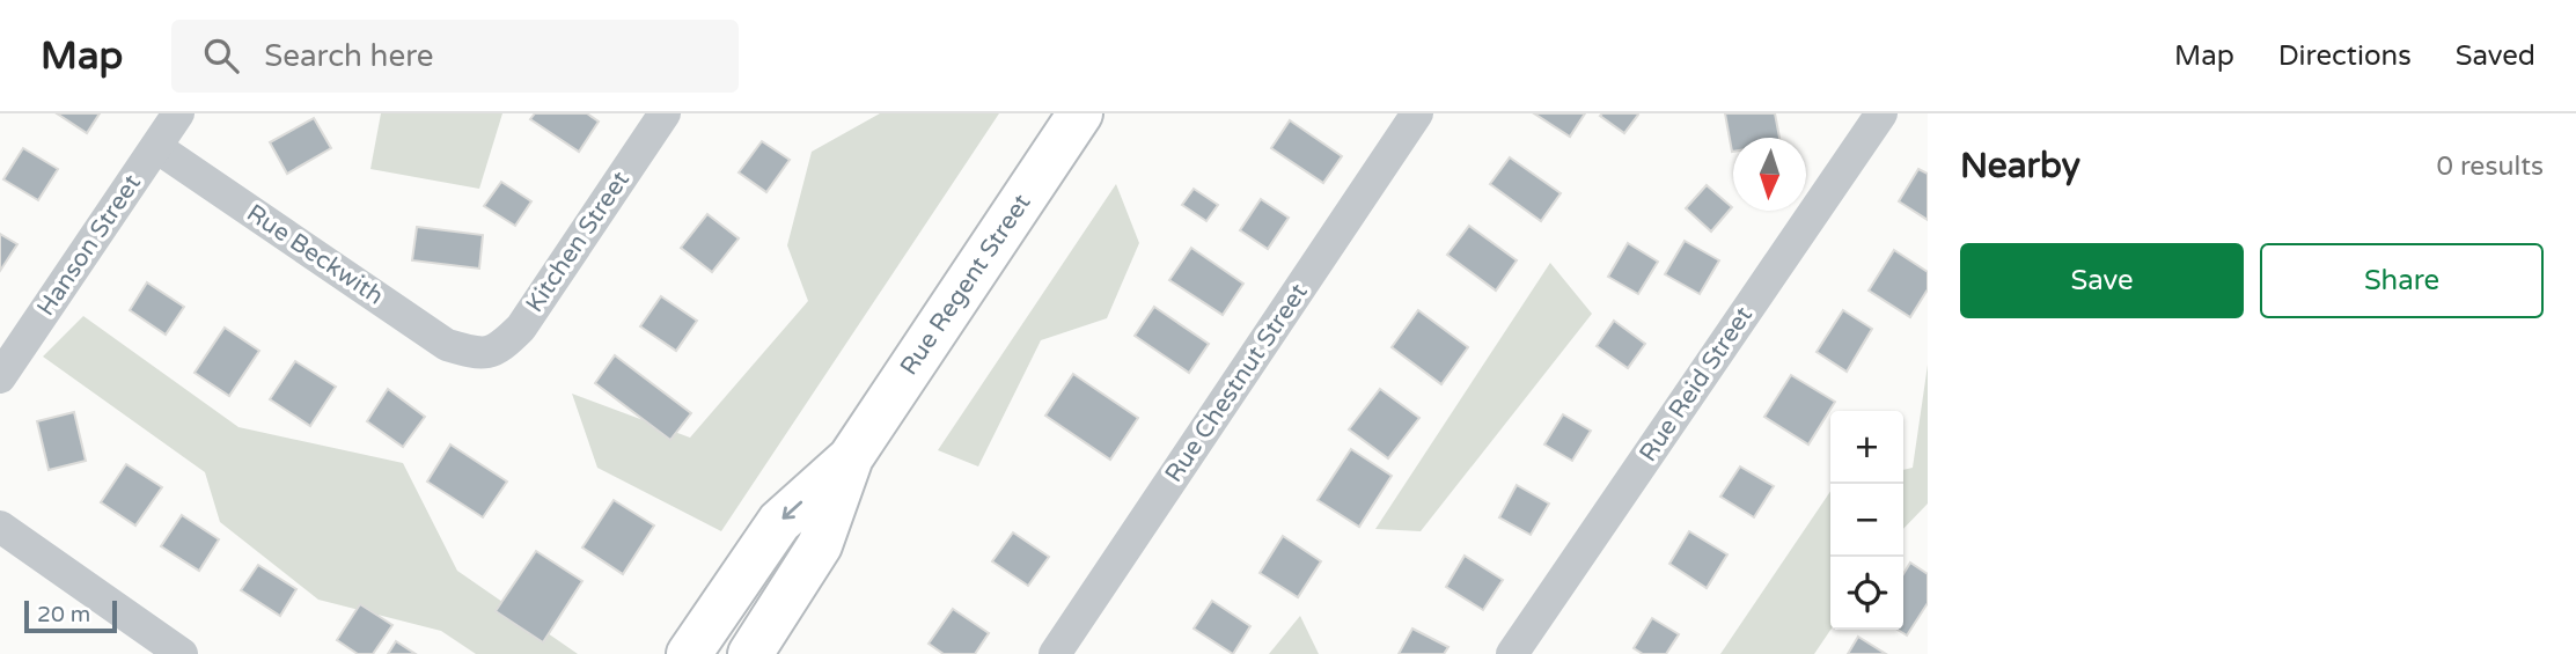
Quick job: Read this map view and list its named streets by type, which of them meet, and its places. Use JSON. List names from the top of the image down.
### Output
{
  "streets": {
    "main road": ["Rue Regent Street"],
    "street": [
      "Kitchen Street",
      "Hanson Street",
      "Rue Beckwith",
      "Rue Chestnut Street",
      "Rue Reid Street"
    ]
  },
  "crossings": [
    ["Kitchen Street", "Rue Beckwith"],
    ["Hanson Street", "Rue Beckwith"]
  ],
  "scale_bar": "20 m",
  "north": "bottom",
  "page": {
    "header": "Map",
    "search": "Search here",
    "nav": ["Map", "Directions", "Saved"],
    "heading": ["Nearby", "0 results"],
    "buttons": ["Save", "Share"],
    "map_buttons": ["+", "−"],
    "scale": "20 m"
  }
}
